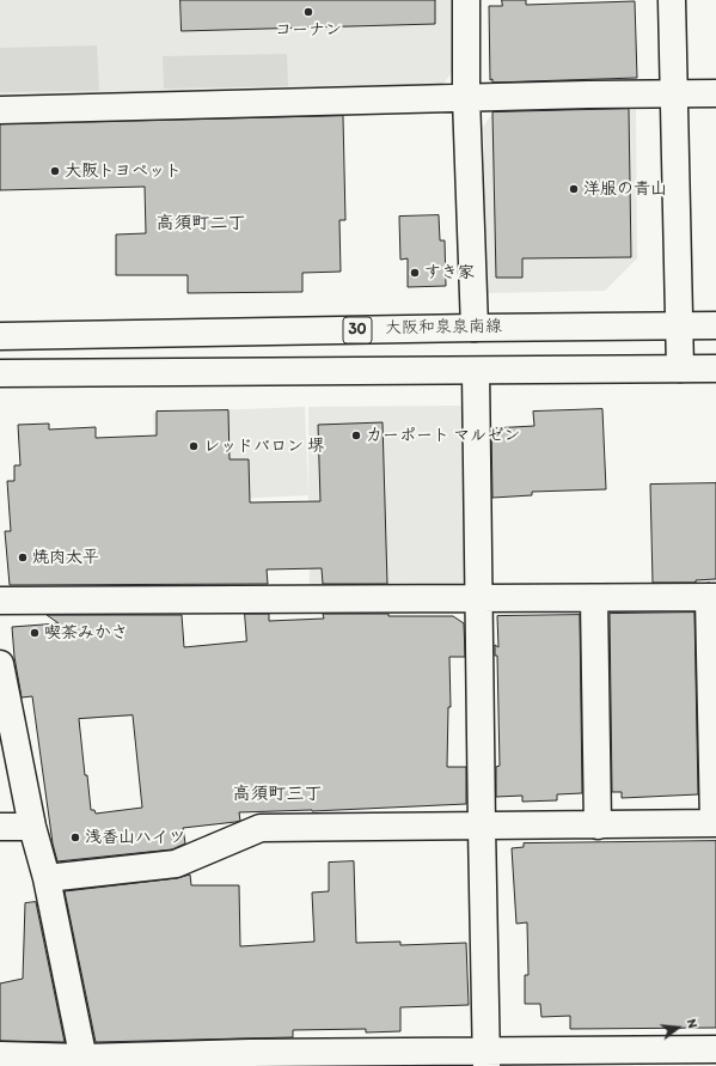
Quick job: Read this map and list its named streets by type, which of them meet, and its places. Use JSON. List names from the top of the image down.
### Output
{
  "streets": {
    "street": ["大阪和泉泉南線", "30"]
  },
  "districts": ["高須町二丁", "高須町三丁"],
  "places": [
    "コーナン",
    "大阪トヨペット",
    "洋服の青山",
    "すき家",
    "カーポート マルゼン",
    "レッドバロン 堺",
    "焼肉太平",
    "喫茶みかさ",
    "浅香山ハイツ"
  ],
  "north": "right"
}
